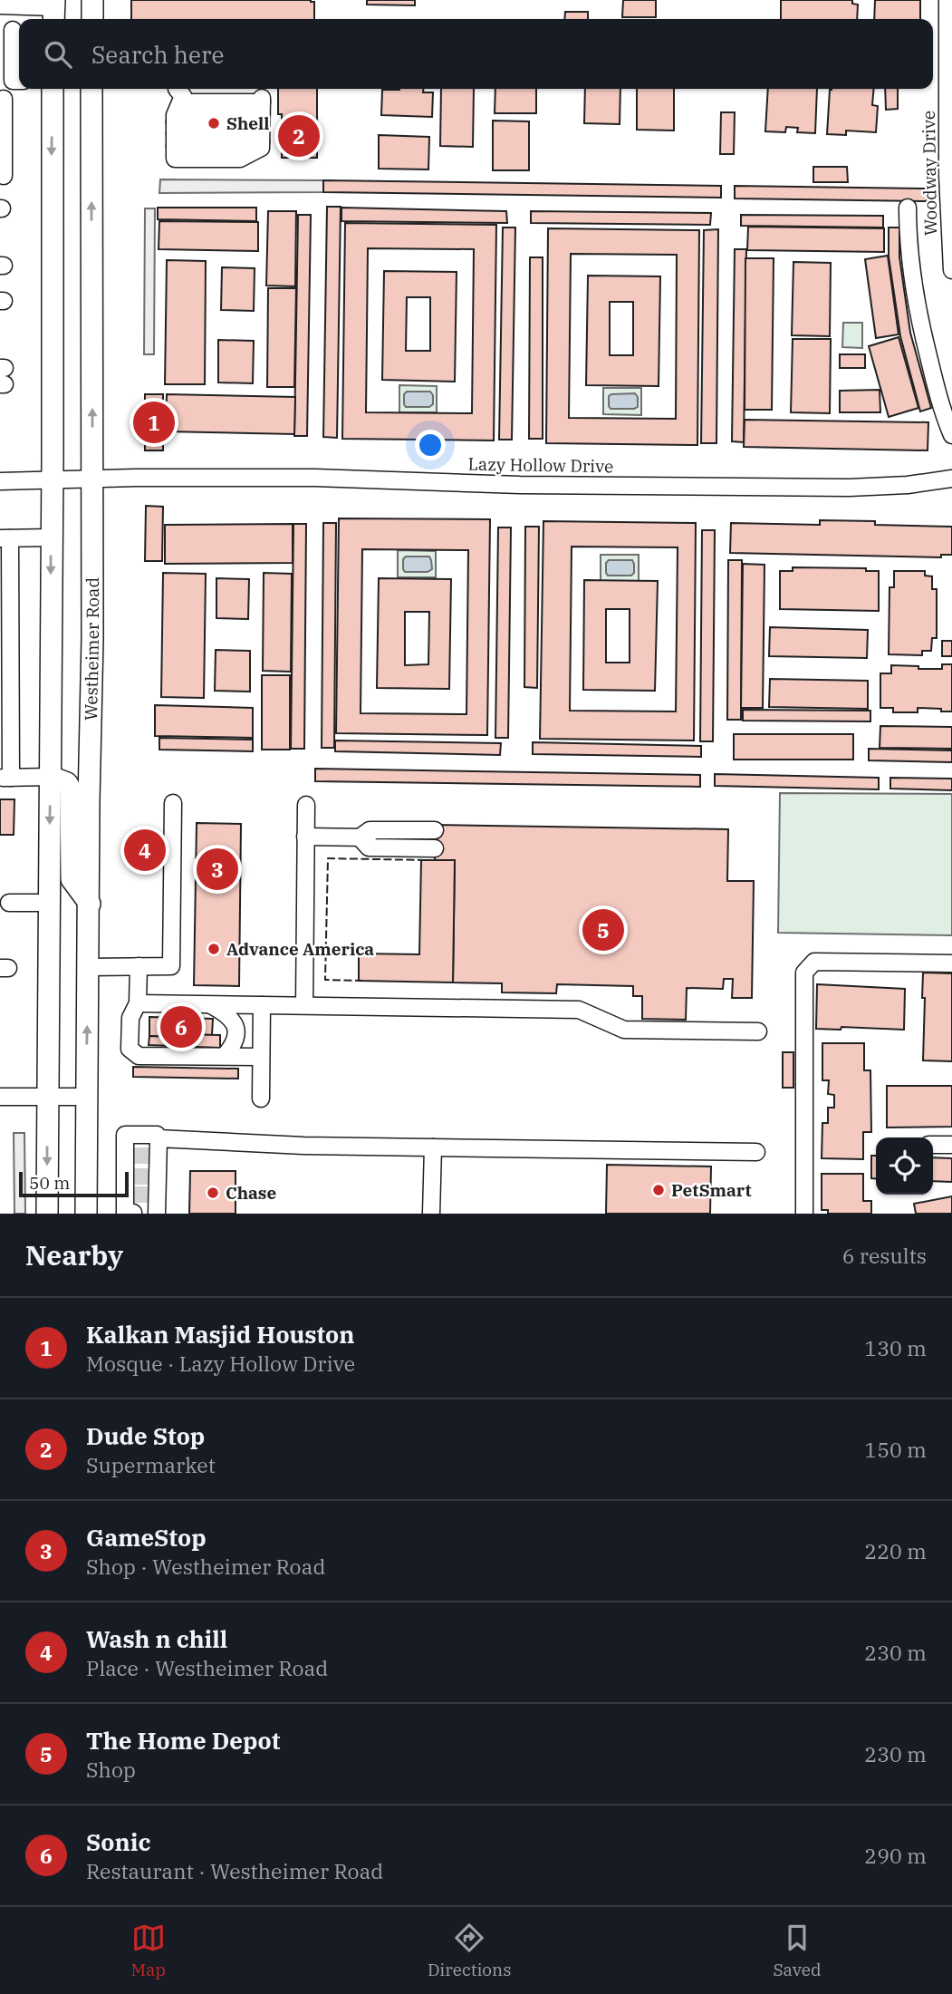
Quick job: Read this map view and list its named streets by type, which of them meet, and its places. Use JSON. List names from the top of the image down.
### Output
{
  "streets": {
    "main road": ["Westheimer Road"],
    "street": ["Woodway Drive", "Lazy Hollow Drive"]
  },
  "crossings": [
    ["Lazy Hollow Drive", "Westheimer Road"]
  ],
  "places": [
    "Shell",
    "Advance America",
    "PetSmart",
    "Chase"
  ],
  "scale_bar": "50 m",
  "page": {
    "search": "Search here",
    "pins": [
      "2",
      "1",
      "4",
      "3",
      "5",
      "6"
    ],
    "scale": "50 m",
    "heading": ["Nearby", "6 results"],
    "list": [
      {
        "mark": "1",
        "name": "Kalkan Masjid Houston",
        "note": "Mosque · Lazy Hollow Drive",
        "value": "130 m"
      },
      {
        "mark": "2",
        "name": "Dude Stop",
        "note": "Supermarket",
        "value": "150 m"
      },
      {
        "mark": "3",
        "name": "GameStop",
        "note": "Shop · Westheimer Road",
        "value": "220 m"
      },
      {
        "mark": "4",
        "name": "Wash n chill",
        "note": "Place · Westheimer Road",
        "value": "230 m"
      },
      {
        "mark": "5",
        "name": "The Home Depot",
        "note": "Shop",
        "value": "230 m"
      },
      {
        "mark": "6",
        "name": "Sonic",
        "note": "Restaurant · Westheimer Road",
        "value": "290 m"
      }
    ],
    "nav": ["Map", "Directions", "Saved"]
  }
}
